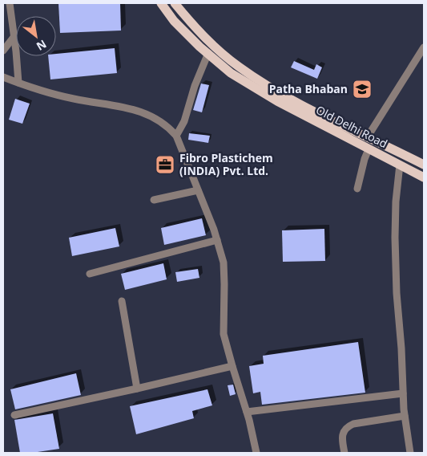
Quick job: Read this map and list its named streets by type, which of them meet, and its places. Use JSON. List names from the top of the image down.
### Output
{
  "streets": {
    "main road": ["Old Delhi Road"]
  },
  "places": {
    "school or university": ["Patha Bhaban"],
    "office": ["Fibro Plastichem (INDIA) Pvt. Ltd."]
  },
  "north": "bottom right"
}
